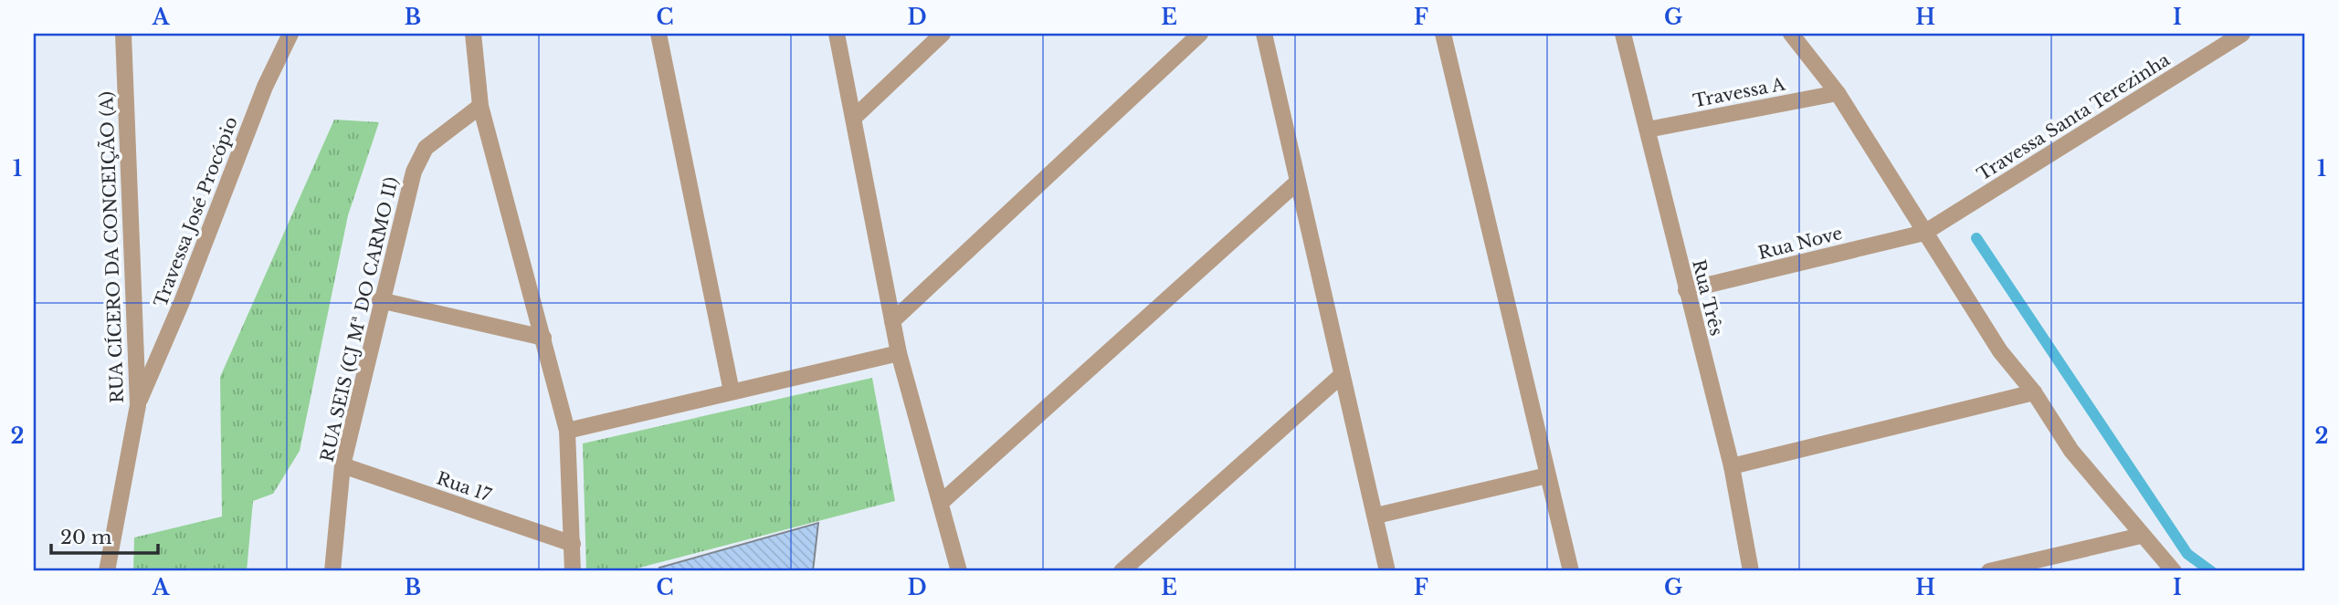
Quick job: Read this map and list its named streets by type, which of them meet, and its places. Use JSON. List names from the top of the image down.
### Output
{
  "streets": {
    "street": [
      "Travessa A",
      "Travessa Santa Terezinha",
      "Travessa José Procópio",
      "Rua Nove",
      "RUA CÍCERO DA CONCEIÇÃO (A)",
      "Rua Três",
      "RUA SEIS (CJ Mª DO CARMO II)",
      "Rua 17"
    ]
  },
  "crossings": [
    ["Travessa A", "Rua Três"],
    ["Travessa Santa Terezinha", "Rua Nove"],
    ["Travessa José Procópio", "RUA CÍCERO DA CONCEIÇÃO (A)"],
    ["Rua Nove", "Rua Três"],
    ["RUA SEIS (CJ Mª DO CARMO II)", "Rua 17"]
  ],
  "scale_bar": "20 m",
  "grid": {
    "columns": [
      "A",
      "B",
      "C",
      "D",
      "E",
      "F",
      "G",
      "H",
      "I"
    ],
    "rows": ["1", "2"]
  }
}
